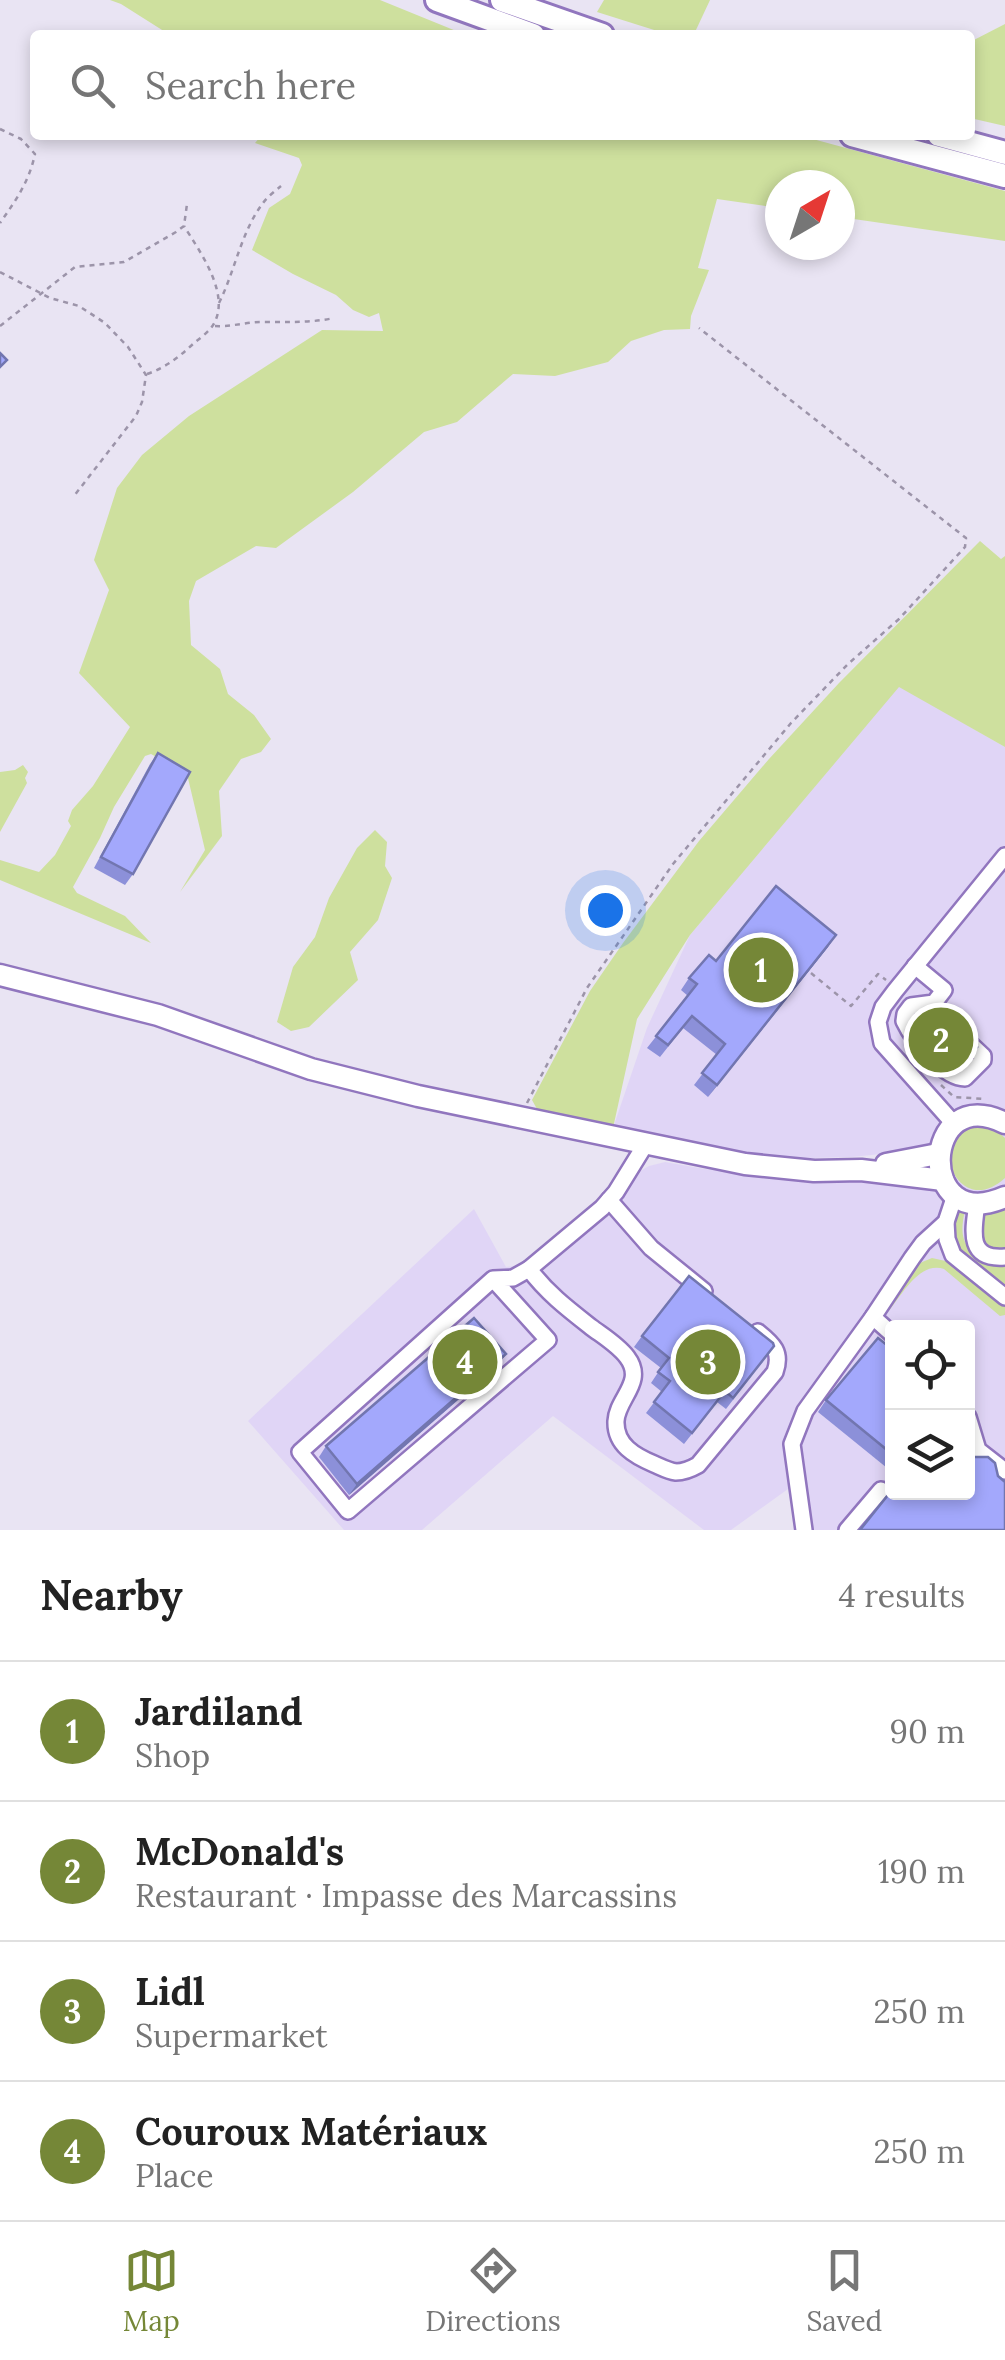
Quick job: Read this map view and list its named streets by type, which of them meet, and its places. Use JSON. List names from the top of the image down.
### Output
{
  "north": "top right",
  "page": {
    "search": "Search here",
    "pins": [
      "1",
      "2",
      "3",
      "4"
    ],
    "heading": ["Nearby", "4 results"],
    "list": [
      {
        "mark": "1",
        "name": "Jardiland",
        "note": "Shop",
        "value": "90 m"
      },
      {
        "mark": "2",
        "name": "McDonald's",
        "note": "Restaurant · Impasse des Marcassins",
        "value": "190 m"
      },
      {
        "mark": "3",
        "name": "Lidl",
        "note": "Supermarket",
        "value": "250 m"
      },
      {
        "mark": "4",
        "name": "Couroux Matériaux",
        "note": "Place",
        "value": "250 m"
      }
    ],
    "nav": ["Map", "Directions", "Saved"]
  }
}
